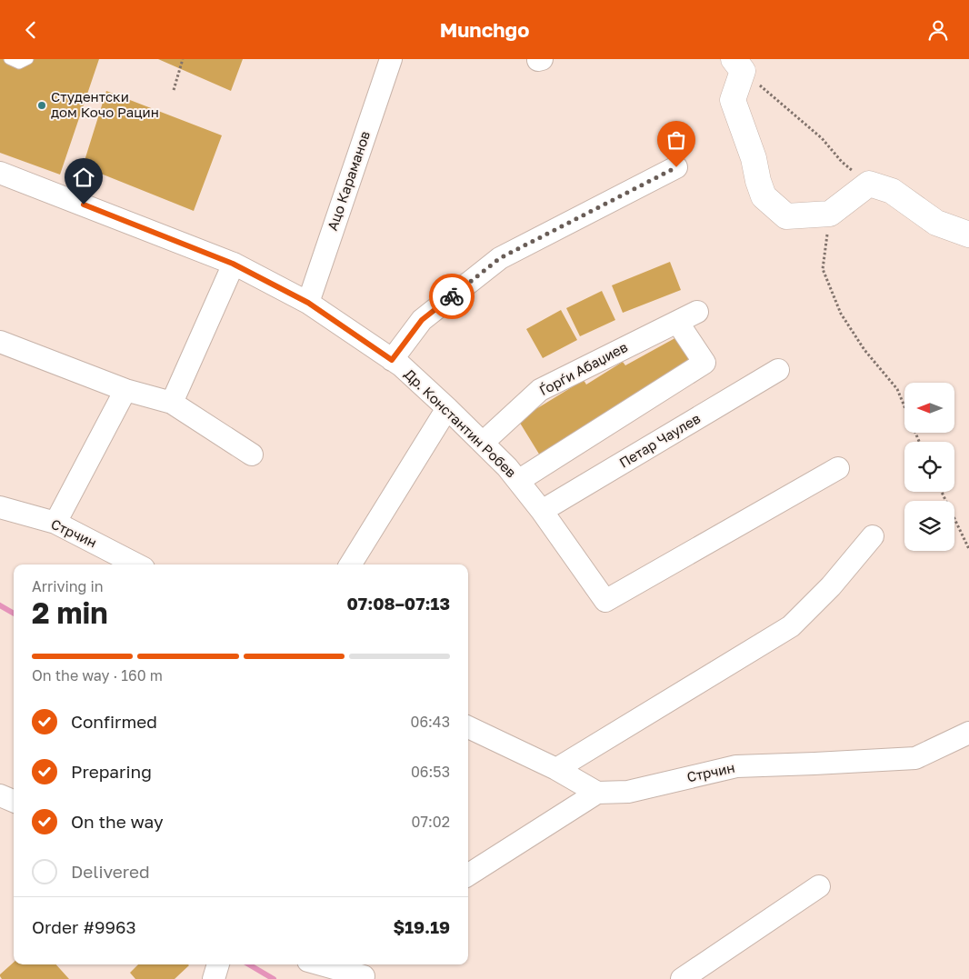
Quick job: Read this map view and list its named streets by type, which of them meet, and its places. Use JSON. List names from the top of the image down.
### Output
{
  "streets": {
    "street": [
      "Ацо Караманов",
      "Ѓорѓи Абаџиев",
      "Др. Константин Робев",
      "Петар Чаулев",
      "Стрчин"
    ]
  },
  "crossings": [
    ["Ацо Караманов", "Др. Константин Робев"],
    ["Ѓорѓи Абаџиев", "Др. Константин Робев"],
    ["Др. Константин Робев", "Петар Чаулев"]
  ],
  "places": ["Студентски дом Кочо Рацин"],
  "north": "left",
  "page": {
    "header": "Munchgo",
    "heading": ["2 min", "Arriving in", "07:08–07:13"],
    "panel": ["Order #9963", "$19.19"],
    "bar": "On the way · 160 m",
    "list": [
      ["Confirmed", "06:43"],
      ["Preparing", "06:53"],
      ["On the way", "07:02"],
      "Delivered"
    ]
  }
}
